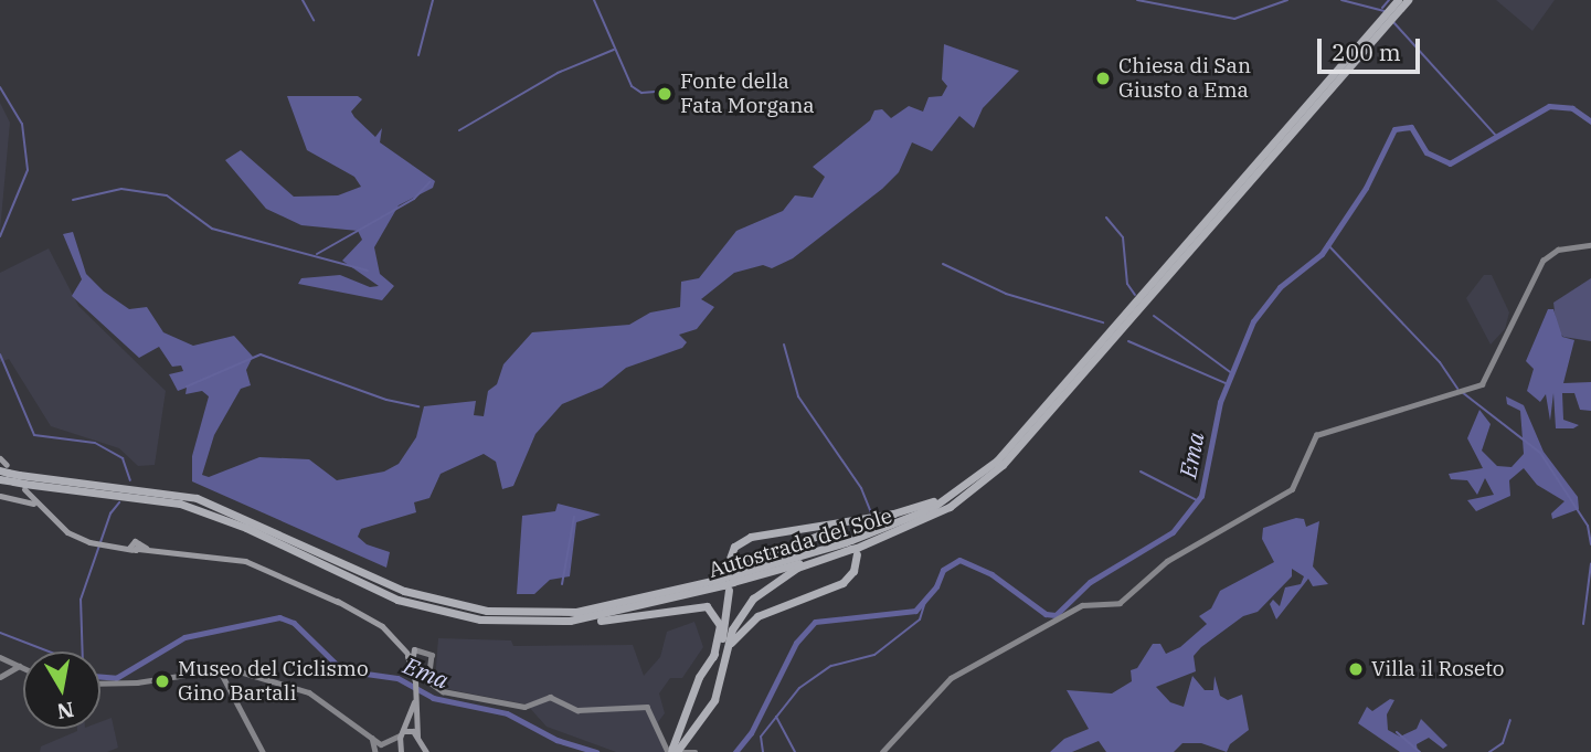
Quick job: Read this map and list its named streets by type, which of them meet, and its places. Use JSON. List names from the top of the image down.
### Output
{
  "streets": {
    "highway": ["Autostrada del Sole"]
  },
  "water": ["Ema"],
  "places": [
    "Chiesa di San Giusto a Ema",
    "Fonte della Fata Morgana",
    "Villa il Roseto",
    "Museo del Ciclismo Gino Bartali"
  ],
  "scale_bar": "200 m",
  "north": "bottom"
}
